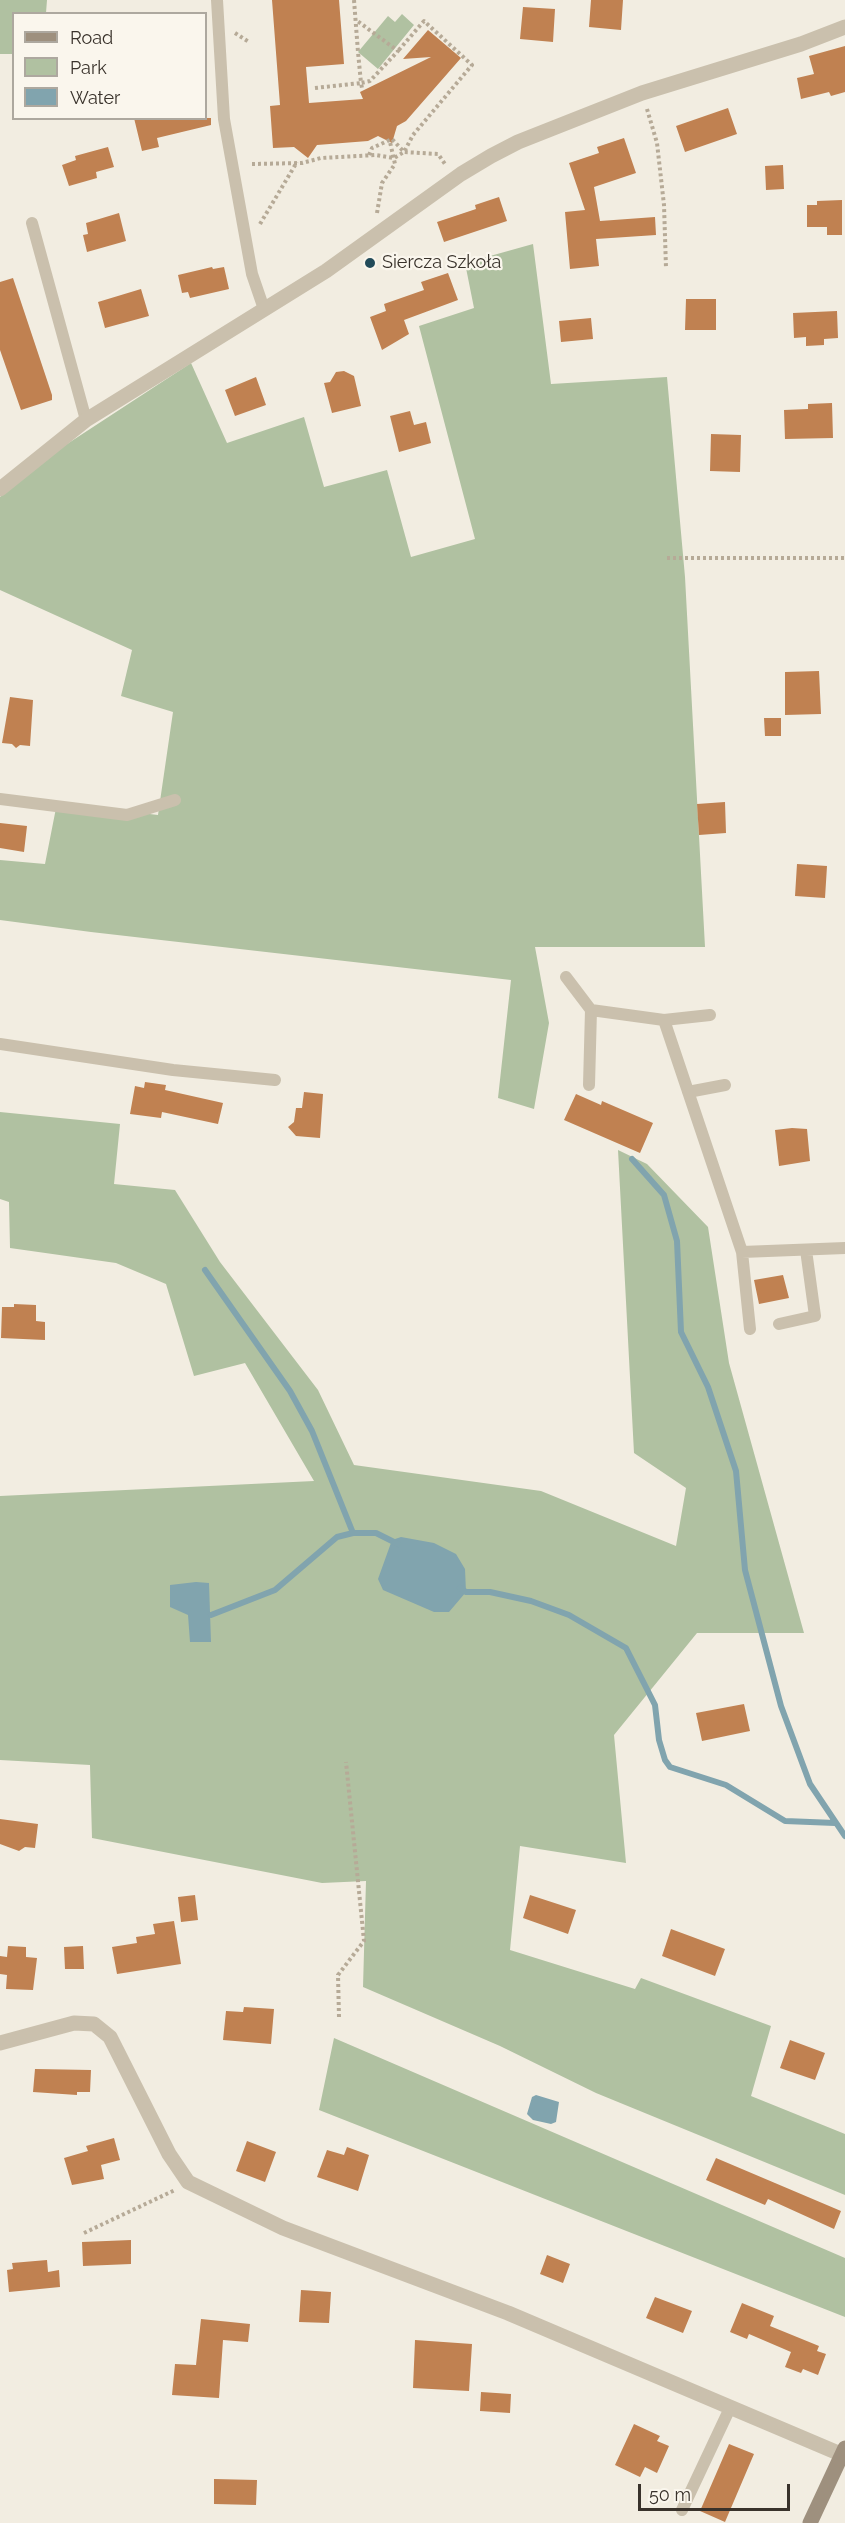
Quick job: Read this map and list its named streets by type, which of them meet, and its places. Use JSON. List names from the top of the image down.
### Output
{
  "places": ["Siercza Szkoła"],
  "legend": ["Road", "Park", "Water"],
  "scale_bar": "50 m"
}
